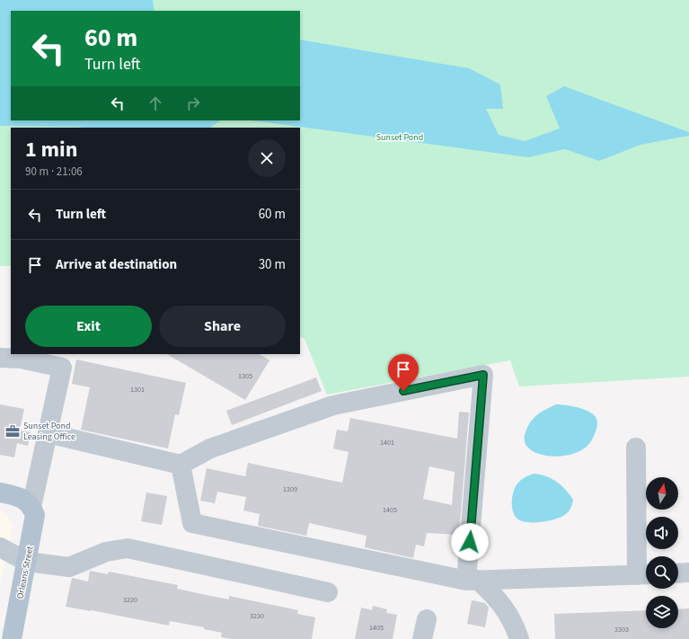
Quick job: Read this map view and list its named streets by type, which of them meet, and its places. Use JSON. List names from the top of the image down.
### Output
{
  "streets": {
    "main road": ["Orleans Street"]
  },
  "parks": ["Sunset Pond"],
  "places": {
    "office": ["Sunset Pond Leasing Office"]
  },
  "house_numbers": [
    "1305",
    "1301",
    "1401",
    "1309",
    "1405",
    "3220",
    "3230",
    "1405",
    "3303"
  ],
  "north": "top",
  "page": {
    "turn": ["60 m", "Turn left"],
    "heading": ["1 min", "90 m · 21:06"],
    "list": [
      {
        "name": "Turn left",
        "value": "60 m"
      },
      {
        "name": "Arrive at destination",
        "value": "30 m"
      }
    ],
    "buttons": ["Exit", "Share"]
  }
}
